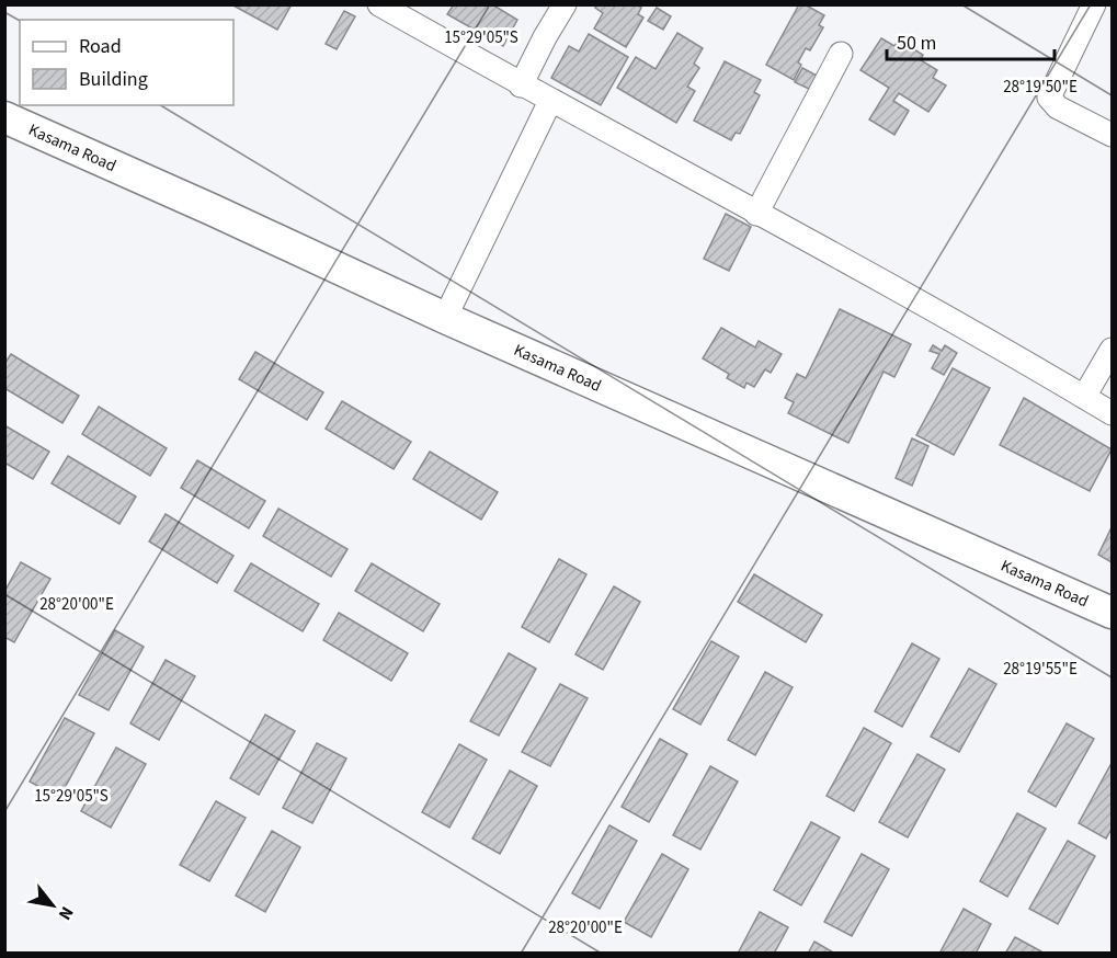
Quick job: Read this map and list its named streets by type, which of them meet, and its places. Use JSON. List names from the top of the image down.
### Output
{
  "streets": {
    "street": ["Kasama Road"]
  },
  "legend": ["Road", "Building"],
  "scale_bar": "50 m",
  "north": "bottom right",
  "coordinates": [
    "15°29'05\"S",
    "28°19'50\"E",
    "28°20'00\"E",
    "28°19'55\"E"
  ]
}
